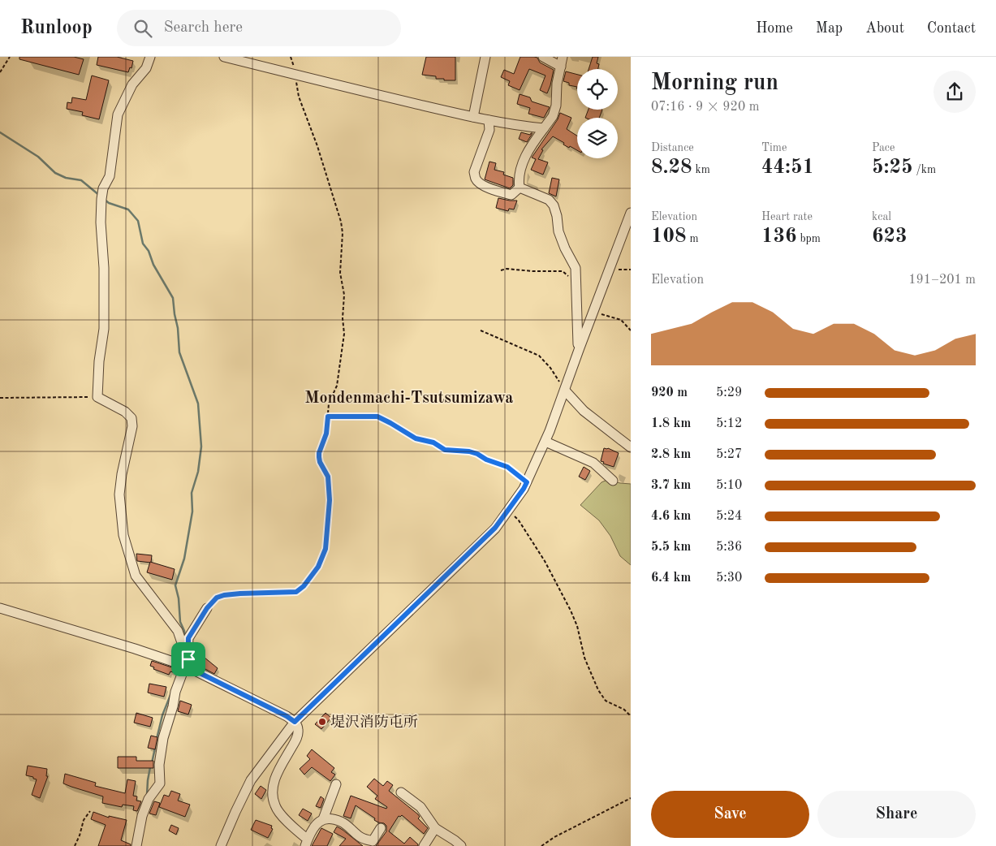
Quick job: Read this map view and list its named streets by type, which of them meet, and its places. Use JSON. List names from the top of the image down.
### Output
{
  "districts": ["Mondenmachi-Tsutsumizawa"],
  "places": ["堤沢消防屯所"],
  "page": {
    "header": "Runloop",
    "search": "Search here",
    "nav": [
      "Home",
      "Map",
      "About",
      "Contact"
    ],
    "heading": ["Morning run", "07:16 · 9 × 920 m"],
    "stats": [
      ["Distance", "8.28 km"],
      ["Time", "44:51"],
      ["Pace", "5:25 /km"],
      ["Elevation", "108 m"],
      ["Heart rate", "136 bpm"],
      ["kcal", "623"]
    ],
    "chart": ["Elevation", "191–201 m"],
    "list": [
      {
        "name": "920 m",
        "note": "5:29"
      },
      {
        "name": "1.8 km",
        "note": "5:12"
      },
      {
        "name": "2.8 km",
        "note": "5:27"
      },
      {
        "name": "3.7 km",
        "note": "5:10"
      },
      {
        "name": "4.6 km",
        "note": "5:24"
      },
      {
        "name": "5.5 km",
        "note": "5:36"
      },
      {
        "name": "6.4 km",
        "note": "5:30"
      }
    ],
    "buttons": ["Save", "Share"]
  }
}
